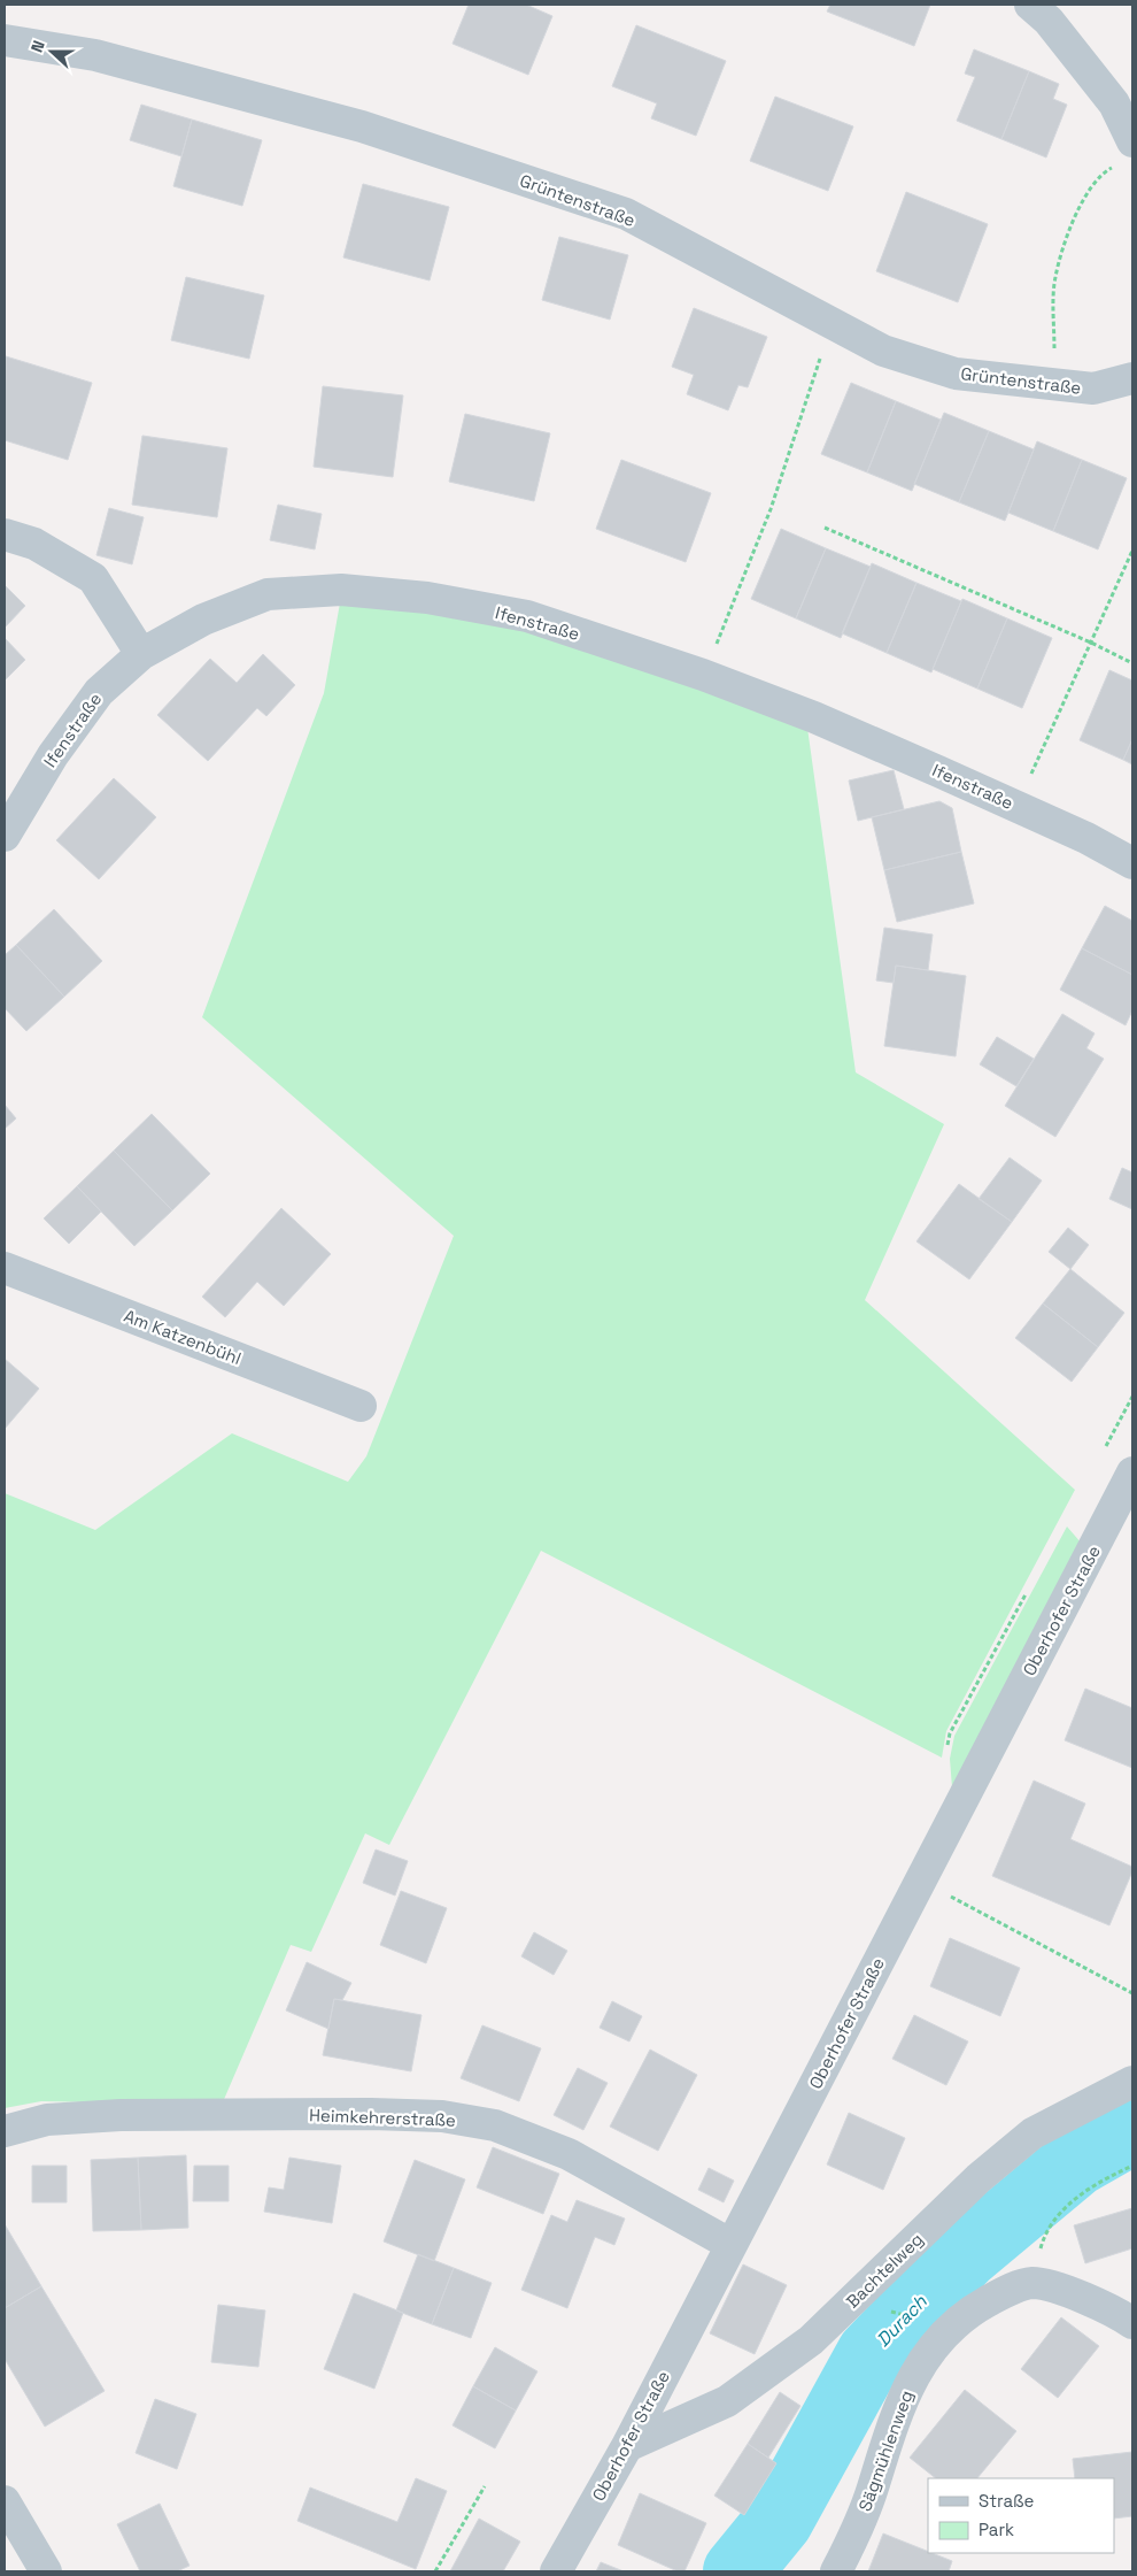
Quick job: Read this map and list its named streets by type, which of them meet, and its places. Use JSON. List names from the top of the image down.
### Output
{
  "streets": {
    "street": [
      "Grüntenstraße",
      "Ifenstraße",
      "Am Katzenbühl",
      "Oberhofer Straße",
      "Heimkehrerstraße",
      "Bachtelweg",
      "Sägmühlenweg"
    ]
  },
  "crossings": [
    ["Oberhofer Straße", "Heimkehrerstraße"],
    ["Oberhofer Straße", "Bachtelweg"]
  ],
  "water": ["Durach"],
  "legend": ["Straße", "Park"],
  "north": "left"
}
